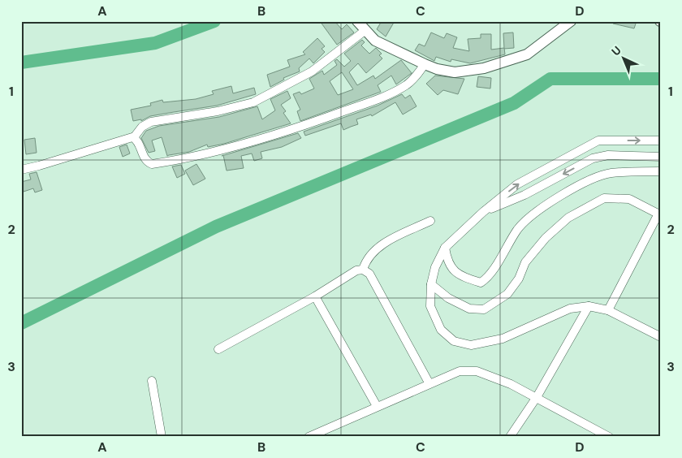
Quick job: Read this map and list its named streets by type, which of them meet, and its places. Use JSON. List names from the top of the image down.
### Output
{
  "north": "top left",
  "grid": {
    "columns": [
      "A",
      "B",
      "C",
      "D"
    ],
    "rows": ["1", "2", "3"]
  }
}
